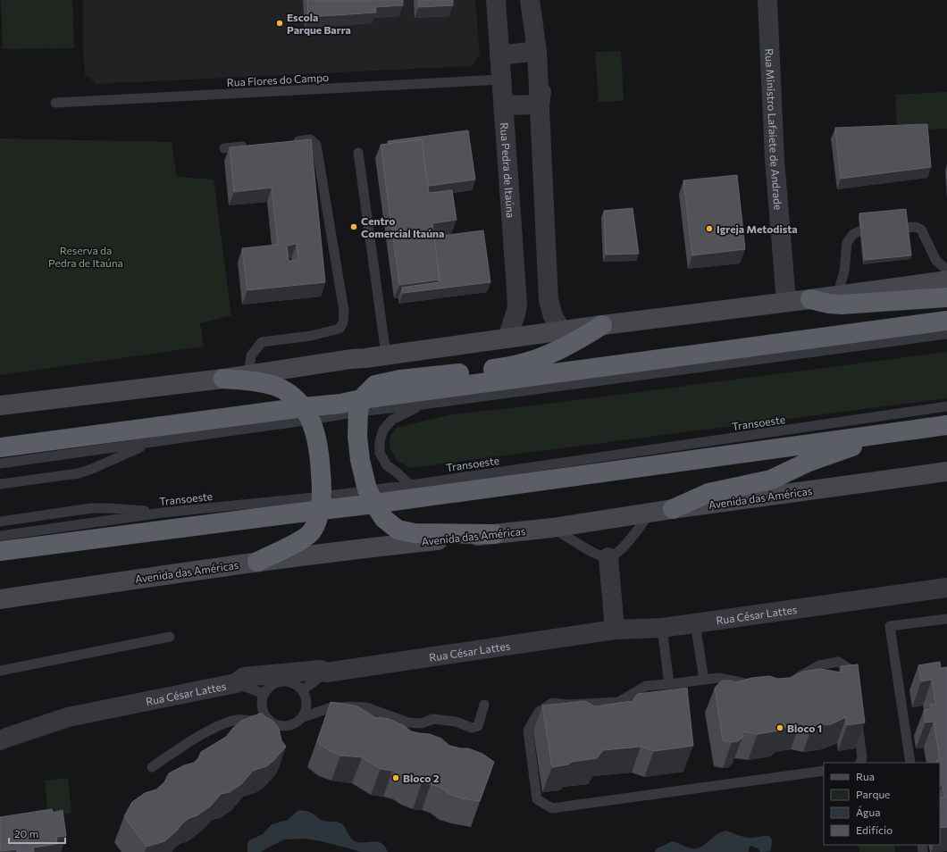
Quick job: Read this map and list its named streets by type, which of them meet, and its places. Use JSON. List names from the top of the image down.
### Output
{
  "streets": {
    "main road": ["Avenida das Américas"],
    "street": ["Rua Ministro Lafaiete de Andrade", "Rua Pedra de Itaúna", "Rua César Lattes"],
    "lane": ["Rua Flores do Campo", "Transoeste"]
  },
  "crossings": [
    ["Rua Flores do Campo", "Rua Pedra de Itaúna"]
  ],
  "parks": ["Reserva da Pedra de Itaúna"],
  "places": [
    "Escola Parque Barra",
    "Centro Comercial Itaúna",
    "Igreja Metodista",
    "Bloco 1",
    "Bloco 2"
  ],
  "legend": [
    "Rua",
    "Parque",
    "Água",
    "Edifício"
  ],
  "scale_bar": "20 m"
}
